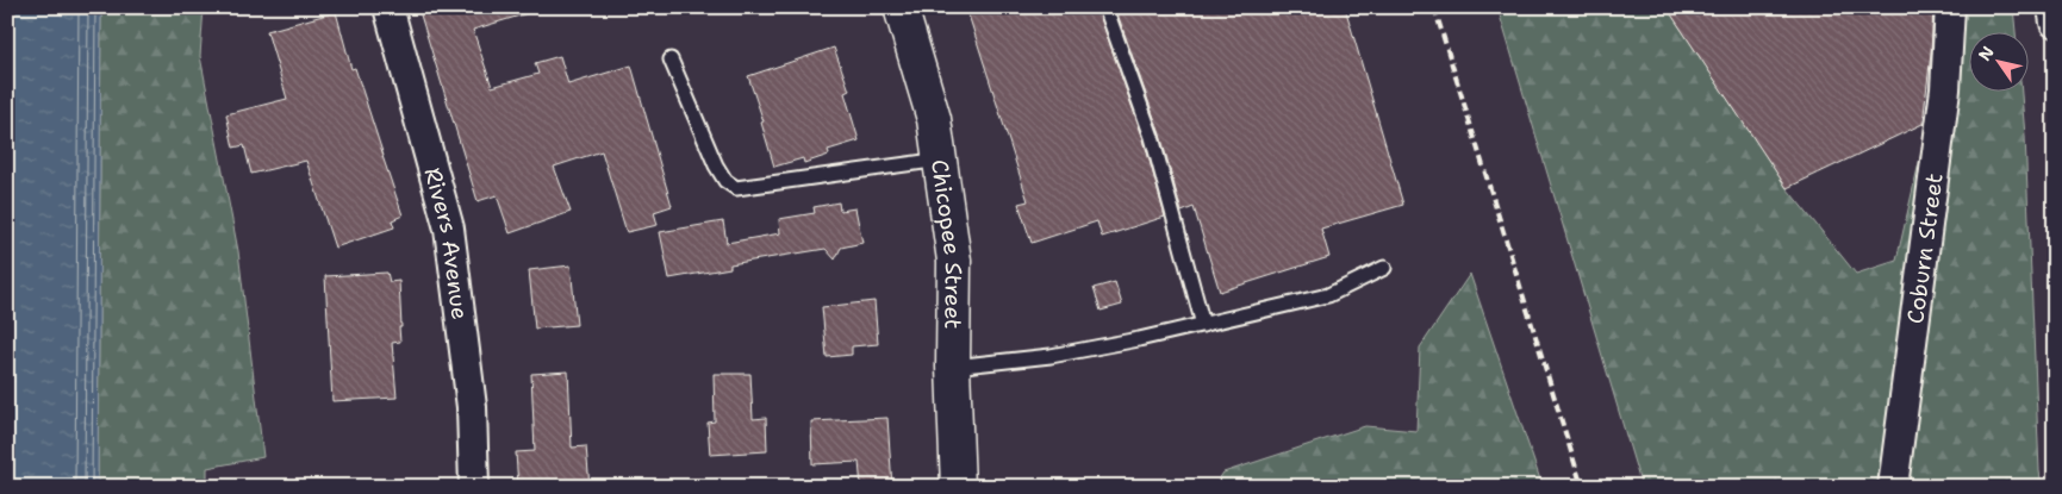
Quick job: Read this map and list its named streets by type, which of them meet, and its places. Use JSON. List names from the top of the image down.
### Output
{
  "streets": {
    "main road": ["Chicopee Street"],
    "street": ["Rivers Avenue", "Coburn Street"]
  },
  "north": "top left"
}
